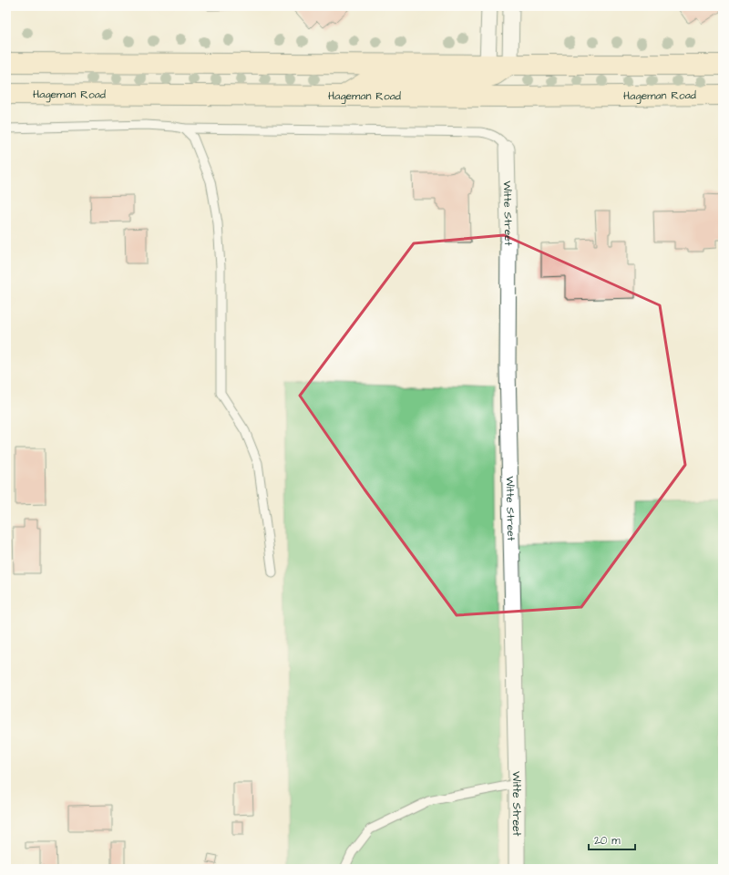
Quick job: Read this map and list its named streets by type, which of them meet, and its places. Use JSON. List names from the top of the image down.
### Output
{
  "streets": {
    "main road": ["Hageman Road"],
    "street": ["Witte Street"]
  },
  "scale_bar": "20 m"
}
